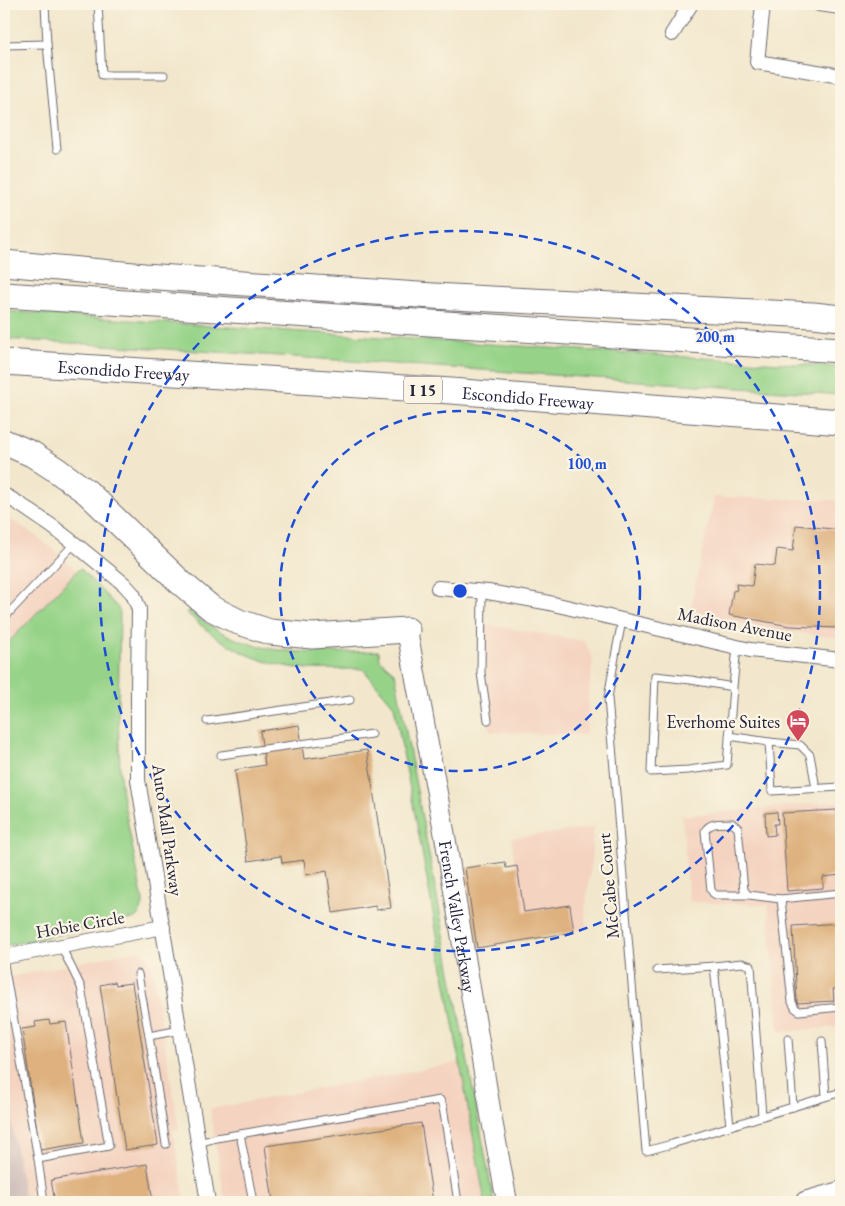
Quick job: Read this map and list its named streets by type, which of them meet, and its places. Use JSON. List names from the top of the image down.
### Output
{
  "streets": {
    "highway": ["Escondido Freeway", "I 15"],
    "main road": ["French Valley Parkway"],
    "street": ["Madison Avenue", "Auto Mall Parkway", "Hobie Circle"],
    "lane": ["McCabe Court"]
  },
  "crossings": [
    ["Madison Avenue", "McCabe Court"],
    ["Auto Mall Parkway", "Hobie Circle"]
  ],
  "places": {
    "hotel": ["Everhome Suites"]
  },
  "rings": ["200 m", "100 m"]
}
